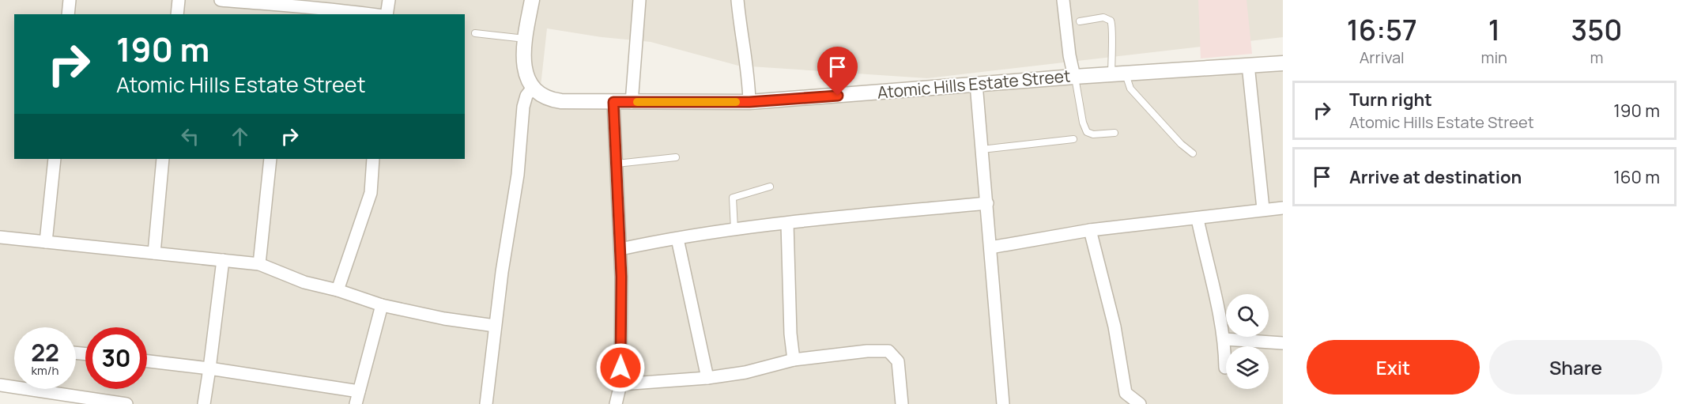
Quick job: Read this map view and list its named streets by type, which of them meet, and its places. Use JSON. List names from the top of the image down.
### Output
{
  "streets": {
    "street": ["Atomic Hills Estate Street"]
  },
  "page": {
    "eta": [
      "16:57",
      "Arrival",
      "1",
      "min",
      "350",
      "m"
    ],
    "turn": ["190 m", "Atomic Hills Estate Street"],
    "list": [
      {
        "name": "Turn right",
        "note": "Atomic Hills Estate Street",
        "value": "190 m"
      },
      {
        "name": "Arrive at destination",
        "value": "160 m"
      }
    ],
    "speed": "22 km/h",
    "limit": "30",
    "buttons": ["Exit", "Share"]
  }
}
